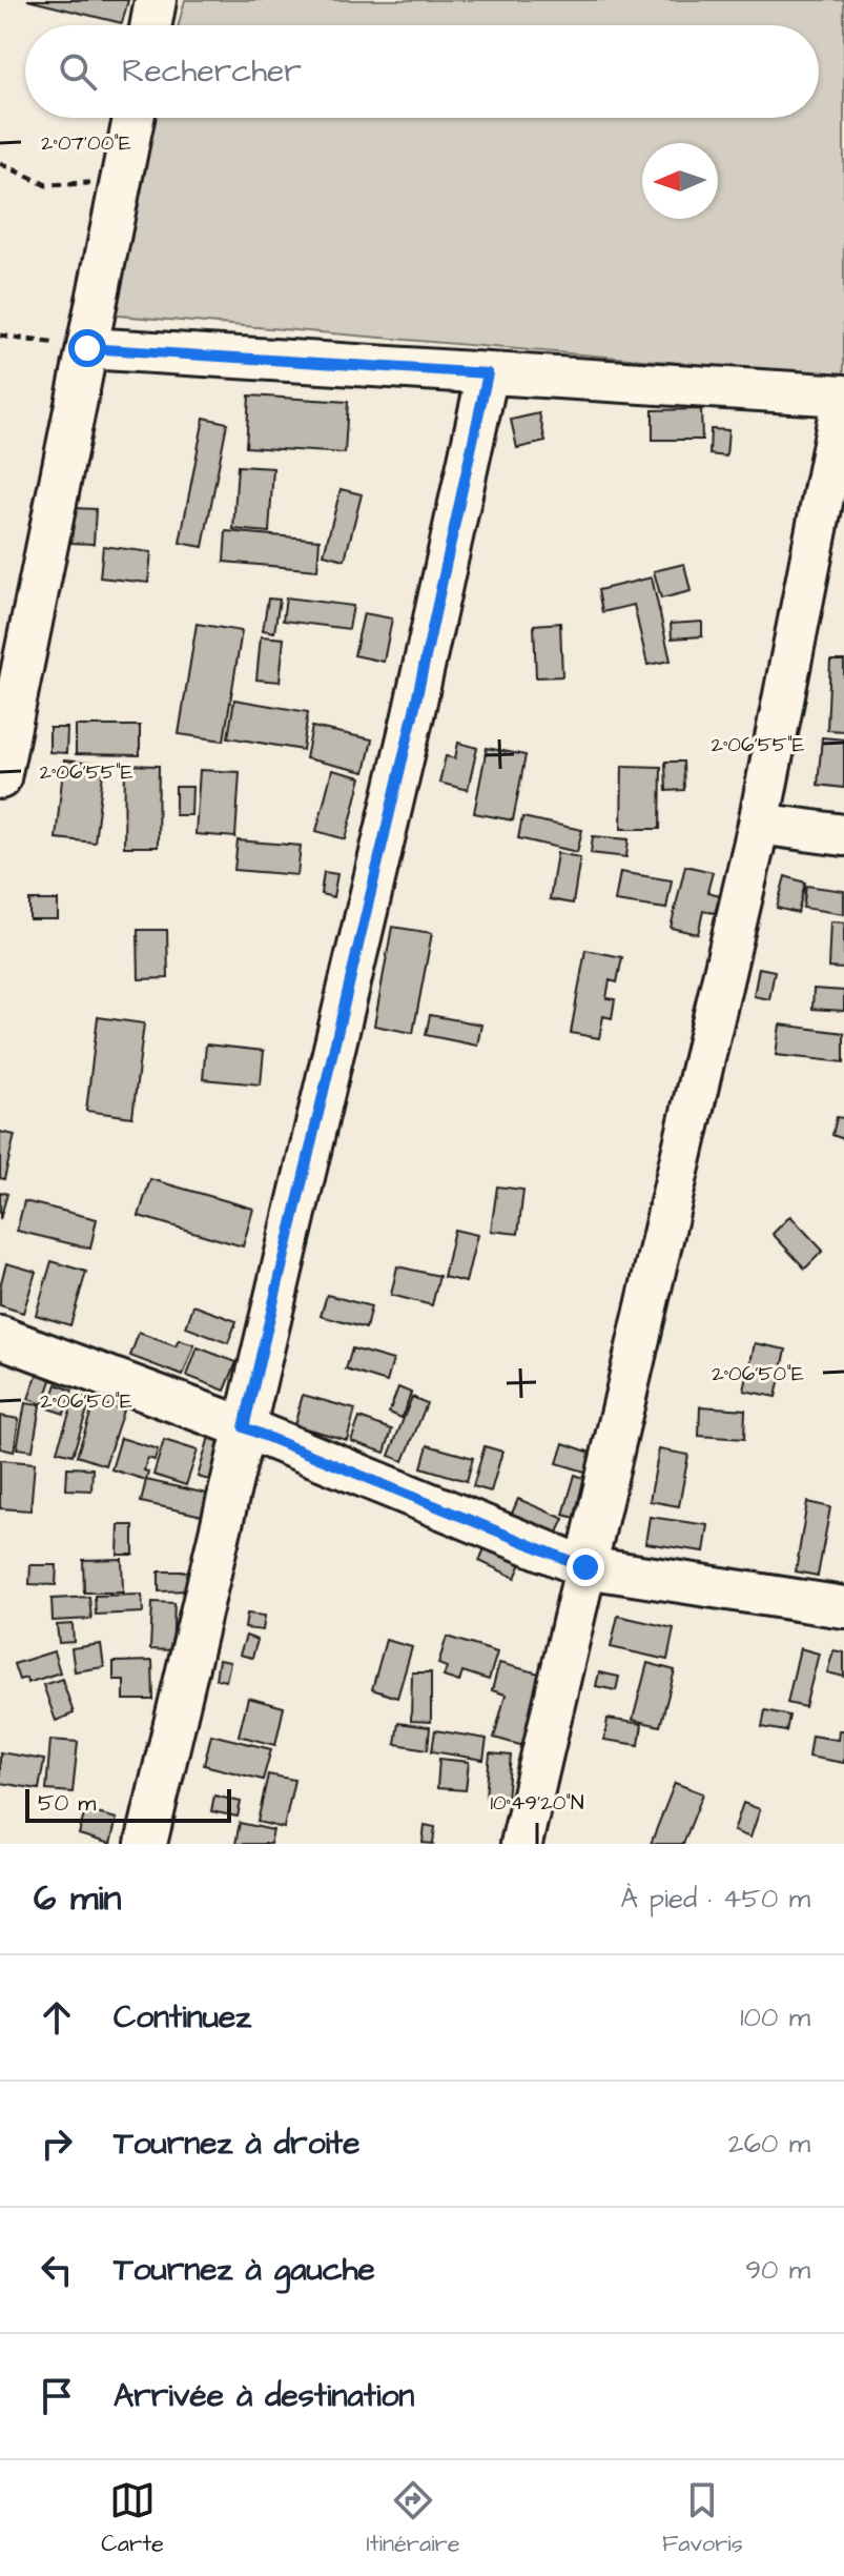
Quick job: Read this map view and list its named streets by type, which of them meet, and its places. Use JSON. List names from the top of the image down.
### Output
{
  "scale_bar": "50 m",
  "north": "left",
  "page": {
    "search": "Rechercher",
    "scale": "50 m",
    "heading": ["6 min", "À pied · 450 m"],
    "list": [
      ["Continuez", "100 m"],
      ["Tournez à droite", "260 m"],
      ["Tournez à gauche", "90 m"],
      "Arrivée à destination"
    ],
    "nav": ["Carte", "Itinéraire", "Favoris"]
  },
  "coordinates": [
    "2°07'00\"E",
    "2°06'55\"E",
    "2°06'50\"E",
    "10°49'20\"N"
  ]
}
